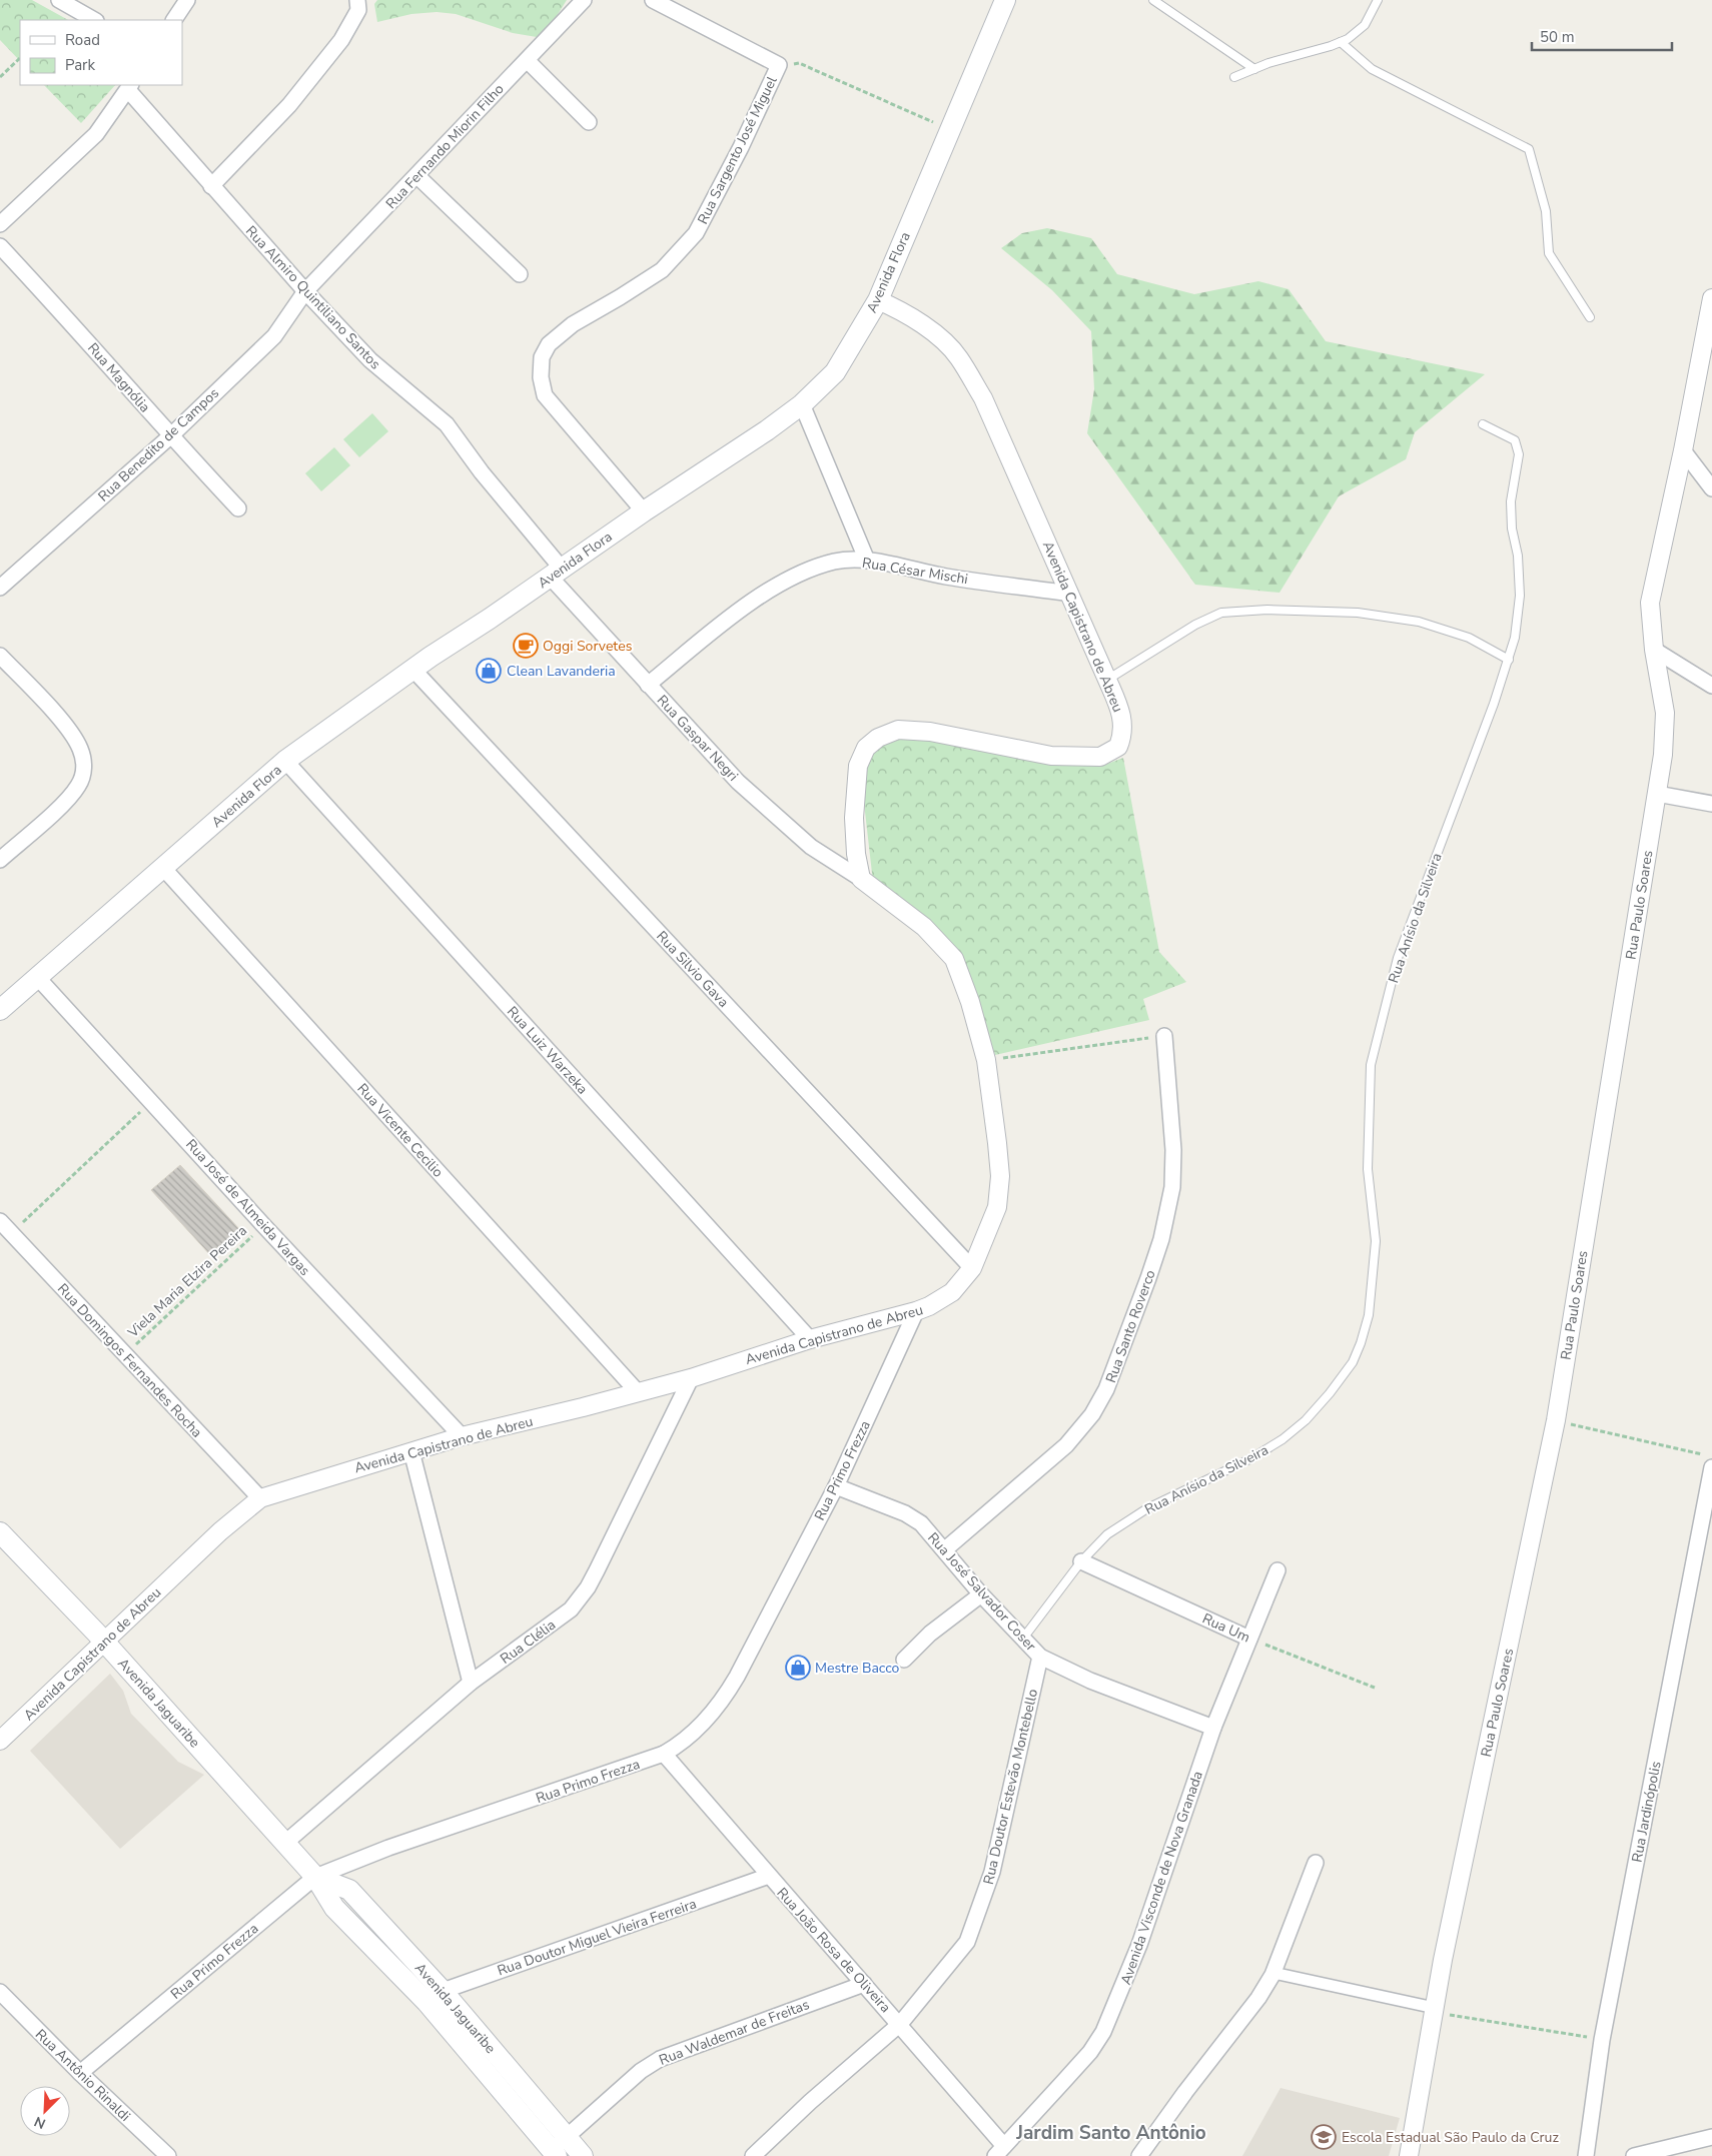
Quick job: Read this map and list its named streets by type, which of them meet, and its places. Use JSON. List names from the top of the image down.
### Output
{
  "streets": {
    "main road": ["Avenida Flora", "Avenida Jaguaribe"],
    "street": [
      "Rua Fernando Miorin Filho",
      "Rua Sargento José Miguel",
      "Rua Almiro Quintiliano Santos",
      "Rua Magnólia",
      "Rua Benedito de Campos",
      "Rua César Mischi",
      "Avenida Capistrano de Abreu",
      "Rua Gaspar Negri",
      "Rua Paulo Soares",
      "Rua Silvio Gava",
      "Rua Luiz Warzeka",
      "Rua Vicente Cecilio",
      "Rua José de Almeida Vargas",
      "Rua Santo Roverco",
      "Rua Domingos Fernandes Rocha",
      "Rua Primo Frezza",
      "Rua José Salvador Coser",
      "Rua Um",
      "Rua Clélia",
      "Rua Doutor Estevão Montebello",
      "Rua Jardinópolis",
      "Avenida Visconde de Nova Granada",
      "Rua Doutor Miguel Vieira Ferreira",
      "Rua João Rosa de Oliveira",
      "Rua Waldemar de Freitas",
      "Rua Antônio Rinaldi"
    ],
    "lane": ["Rua Anísio da Silveira"],
    "path": ["Viela Maria Elzira Pereira"]
  },
  "crossings": [
    ["Rua Fernando Miorin Filho", "Rua Almiro Quintiliano Santos"],
    ["Rua Fernando Miorin Filho", "Rua Benedito de Campos"],
    ["Rua Sargento José Miguel", "Avenida Flora"],
    ["Avenida Flora", "Rua Almiro Quintiliano Santos"],
    ["Avenida Flora", "Avenida Capistrano de Abreu"],
    ["Avenida Flora", "Rua Gaspar Negri"],
    ["Avenida Flora", "Rua Silvio Gava"],
    ["Avenida Flora", "Rua Luiz Warzeka"],
    ["Avenida Flora", "Rua Vicente Cecilio"],
    ["Avenida Flora", "Rua José de Almeida Vargas"],
    ["Rua Almiro Quintiliano Santos", "Rua Benedito de Campos"],
    ["Rua Almiro Quintiliano Santos", "Rua Gaspar Negri"],
    ["Rua Magnólia", "Rua Benedito de Campos"],
    ["Rua César Mischi", "Avenida Capistrano de Abreu"],
    ["Rua César Mischi", "Rua Gaspar Negri"],
    ["Avenida Capistrano de Abreu", "Rua Gaspar Negri"],
    ["Avenida Capistrano de Abreu", "Rua Silvio Gava"],
    ["Avenida Capistrano de Abreu", "Rua Luiz Warzeka"],
    ["Avenida Capistrano de Abreu", "Rua Vicente Cecilio"],
    ["Avenida Capistrano de Abreu", "Rua José de Almeida Vargas"],
    ["Avenida Capistrano de Abreu", "Rua Domingos Fernandes Rocha"],
    ["Avenida Capistrano de Abreu", "Rua Primo Frezza"],
    ["Avenida Capistrano de Abreu", "Rua Clélia"],
    ["Avenida Capistrano de Abreu", "Avenida Jaguaribe"],
    ["Rua Anísio da Silveira", "Rua José Salvador Coser"],
    ["Rua Anísio da Silveira", "Rua Um"],
    ["Rua José de Almeida Vargas", "Viela Maria Elzira Pereira"],
    ["Viela Maria Elzira Pereira", "Rua Domingos Fernandes Rocha"],
    ["Rua Santo Roverco", "Rua José Salvador Coser"],
    ["Rua Primo Frezza", "Rua José Salvador Coser"],
    ["Rua Primo Frezza", "Avenida Jaguaribe"],
    ["Rua Primo Frezza", "Rua João Rosa de Oliveira"],
    ["Rua Primo Frezza", "Rua Antônio Rinaldi"],
    ["Rua José Salvador Coser", "Rua Doutor Estevão Montebello"],
    ["Rua José Salvador Coser", "Avenida Visconde de Nova Granada"],
    ["Rua Um", "Avenida Visconde de Nova Granada"],
    ["Rua Clélia", "Avenida Jaguaribe"],
    ["Avenida Jaguaribe", "Rua Doutor Miguel Vieira Ferreira"],
    ["Avenida Jaguaribe", "Rua Waldemar de Freitas"],
    ["Rua Doutor Estevão Montebello", "Rua João Rosa de Oliveira"],
    ["Avenida Visconde de Nova Granada", "Rua João Rosa de Oliveira"],
    ["Rua Doutor Miguel Vieira Ferreira", "Rua João Rosa de Oliveira"],
    ["Rua João Rosa de Oliveira", "Rua Waldemar de Freitas"]
  ],
  "districts": ["Jardim Santo Antônio"],
  "places": {
    "cafe": ["Oggi Sorvetes"],
    "shop": ["Clean Lavanderia", "Mestre Bacco"],
    "school or university": ["Escola Estadual São Paulo da Cruz"]
  },
  "legend": ["Road", "Park"],
  "scale_bar": "50 m",
  "north": "bottom left"
}
